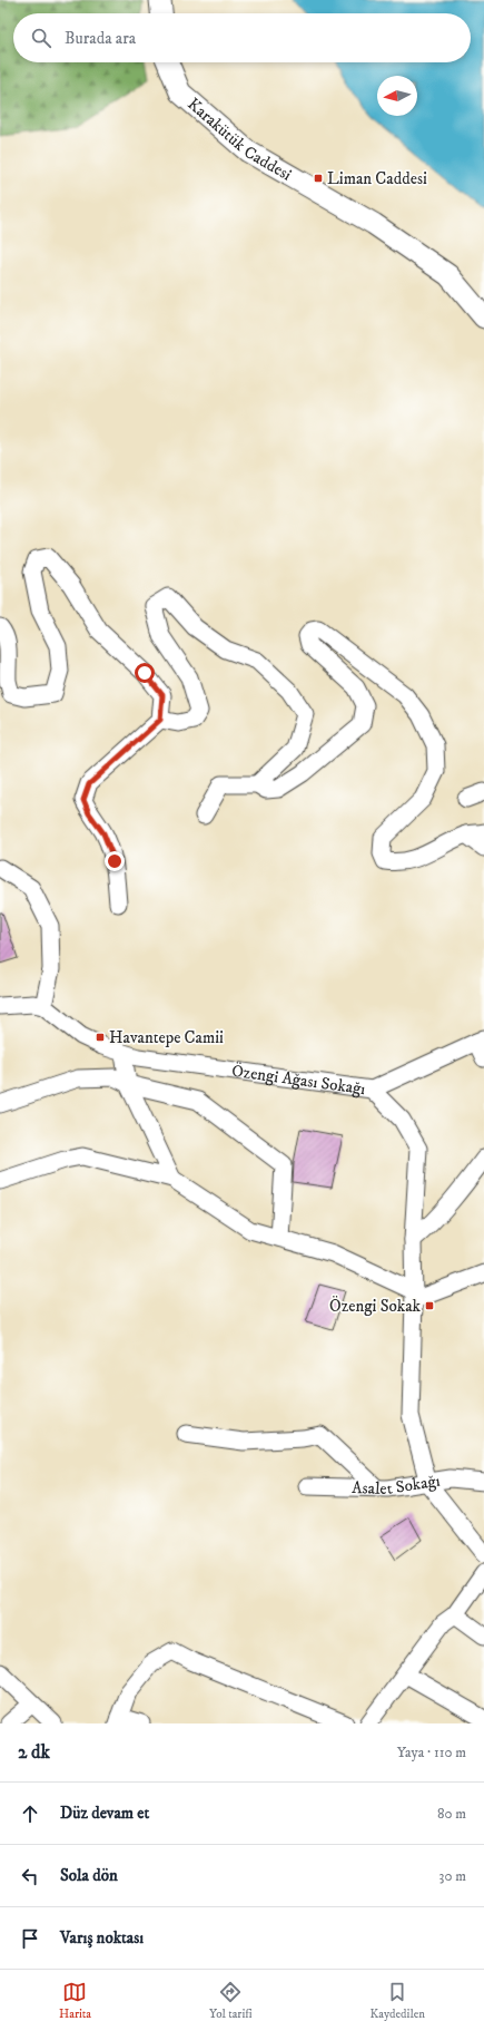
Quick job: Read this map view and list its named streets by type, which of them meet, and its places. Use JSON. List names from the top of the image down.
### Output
{
  "streets": {
    "main road": ["Karakütük Caddesi"],
    "street": ["Özengi Ağası Sokağı", "Asalet Sokağı"]
  },
  "crossings": [
    ["Özengi Ağası Sokağı", "Asalet Sokağı"]
  ],
  "places": {
    "transit": ["Liman Caddesi", "Havantepe Camii", "Özengi Sokak"]
  },
  "north": "left",
  "page": {
    "search": "Burada ara",
    "heading": ["2 dk", "Yaya · 110 m"],
    "list": [
      ["Düz devam et", "80 m"],
      ["Sola dön", "30 m"],
      "Varış noktası"
    ],
    "nav": ["Harita", "Yol tarifi", "Kaydedilen"]
  }
}
